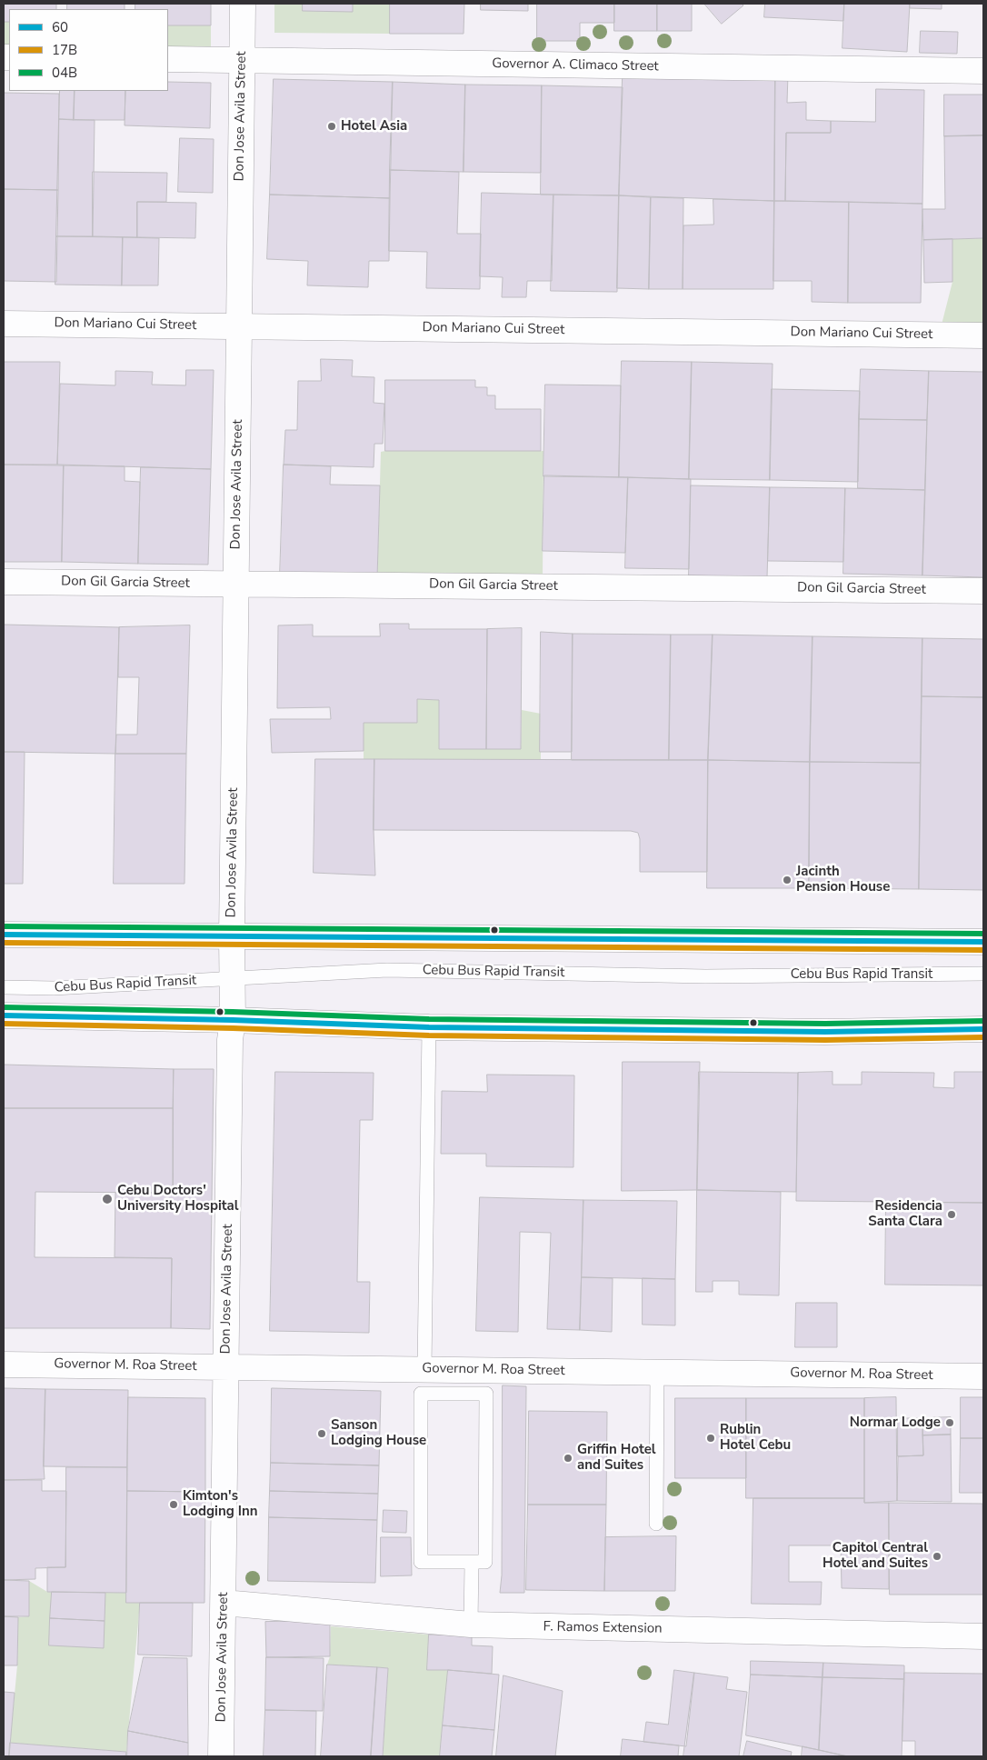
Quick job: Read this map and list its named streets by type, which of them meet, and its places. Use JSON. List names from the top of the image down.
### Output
{
  "streets": {
    "street": [
      "Governor A. Climaco Street",
      "Don Jose Avila Street",
      "Don Mariano Cui Street",
      "Don Gil Garcia Street",
      "Governor M. Roa Street",
      "F. Ramos Extension"
    ],
    "lane": ["Cebu Bus Rapid Transit"]
  },
  "crossings": [
    ["Governor A. Climaco Street", "Don Jose Avila Street"],
    ["Don Jose Avila Street", "Don Mariano Cui Street"],
    ["Don Jose Avila Street", "Don Gil Garcia Street"],
    ["Don Jose Avila Street", "Cebu Bus Rapid Transit"],
    ["Don Jose Avila Street", "Governor M. Roa Street"],
    ["Don Jose Avila Street", "F. Ramos Extension"]
  ],
  "places": [
    "Hotel Asia",
    "Jacinth Pension House",
    "Cebu Doctors' University Hospital",
    "Residencia Santa Clara",
    "Normar Lodge",
    "Sanson Lodging House",
    "Rublin Hotel Cebu",
    "Griffin Hotel and Suites",
    "Kimton's Lodging Inn",
    "Capitol Central Hotel and Suites"
  ],
  "lines": ["transit line 04B", "transit line 60", "transit line 17B"],
  "legend": ["60", "17B", "04B"]
}
